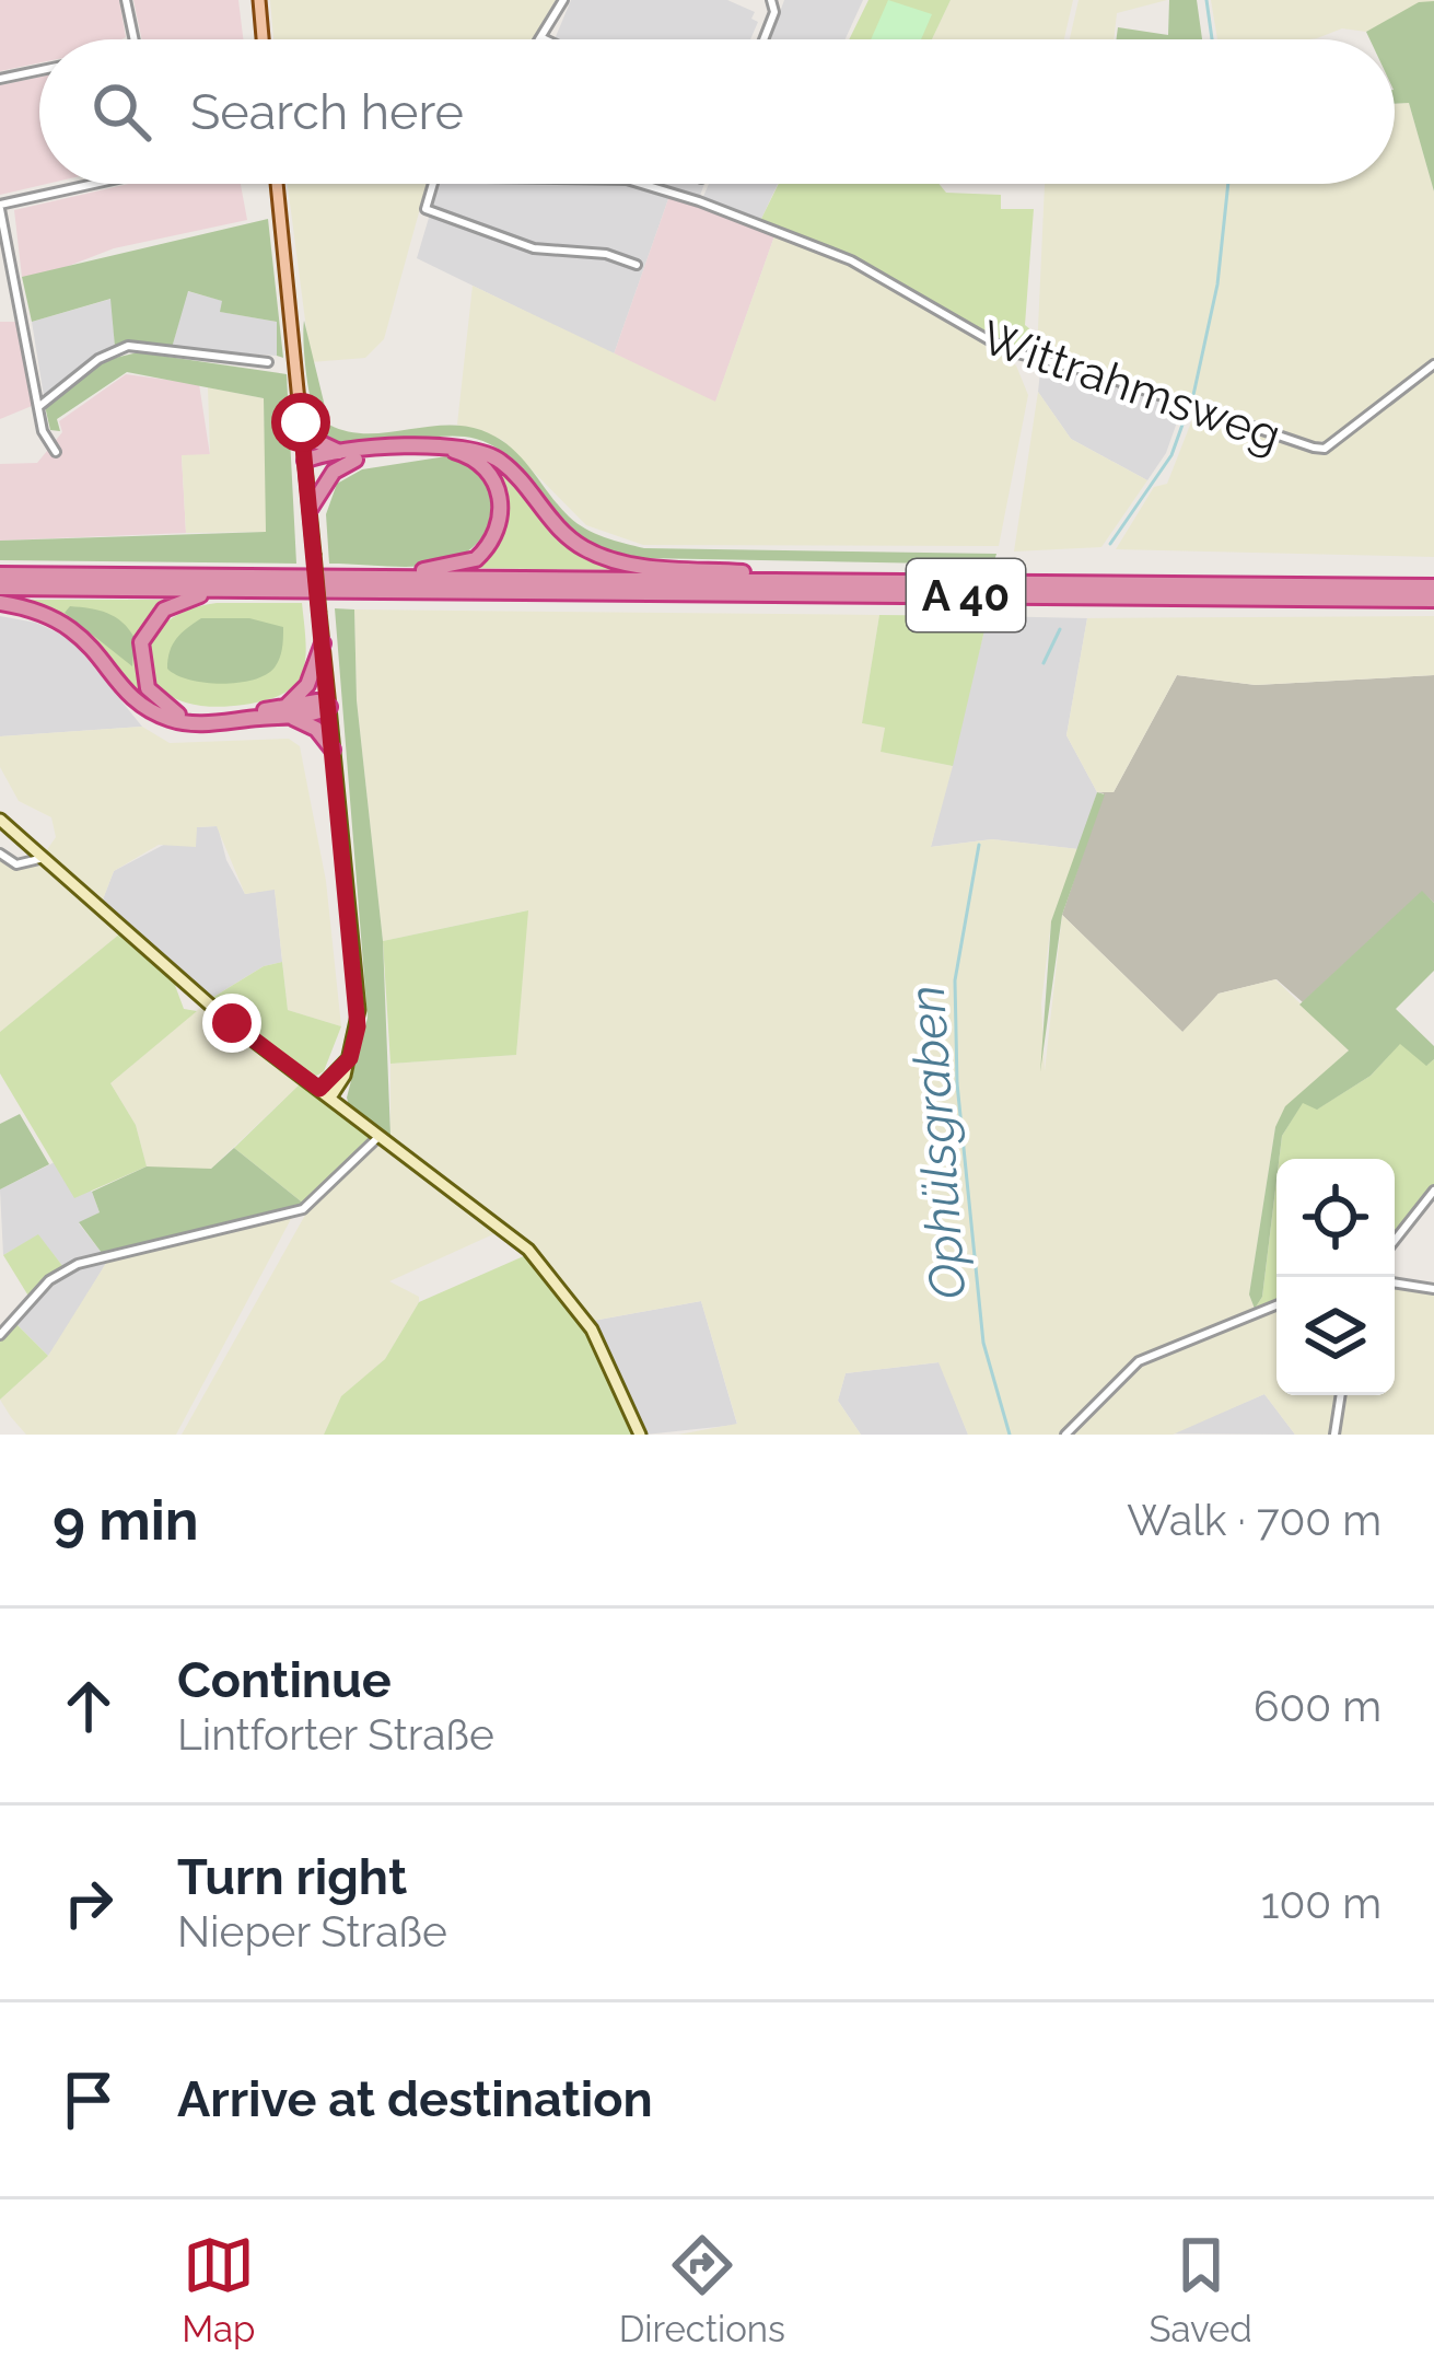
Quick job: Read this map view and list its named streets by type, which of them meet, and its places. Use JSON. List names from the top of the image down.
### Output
{
  "streets": {
    "highway": ["A 40"],
    "street": ["Wittrahmsweg"]
  },
  "water": ["Ophülsgraben"],
  "page": {
    "search": "Search here",
    "heading": ["9 min", "Walk · 700 m"],
    "list": [
      ["Continue", "Lintforter Straße", "600 m"],
      ["Turn right", "Nieper Straße", "100 m"],
      "Arrive at destination"
    ],
    "nav": ["Map", "Directions", "Saved"]
  }
}
